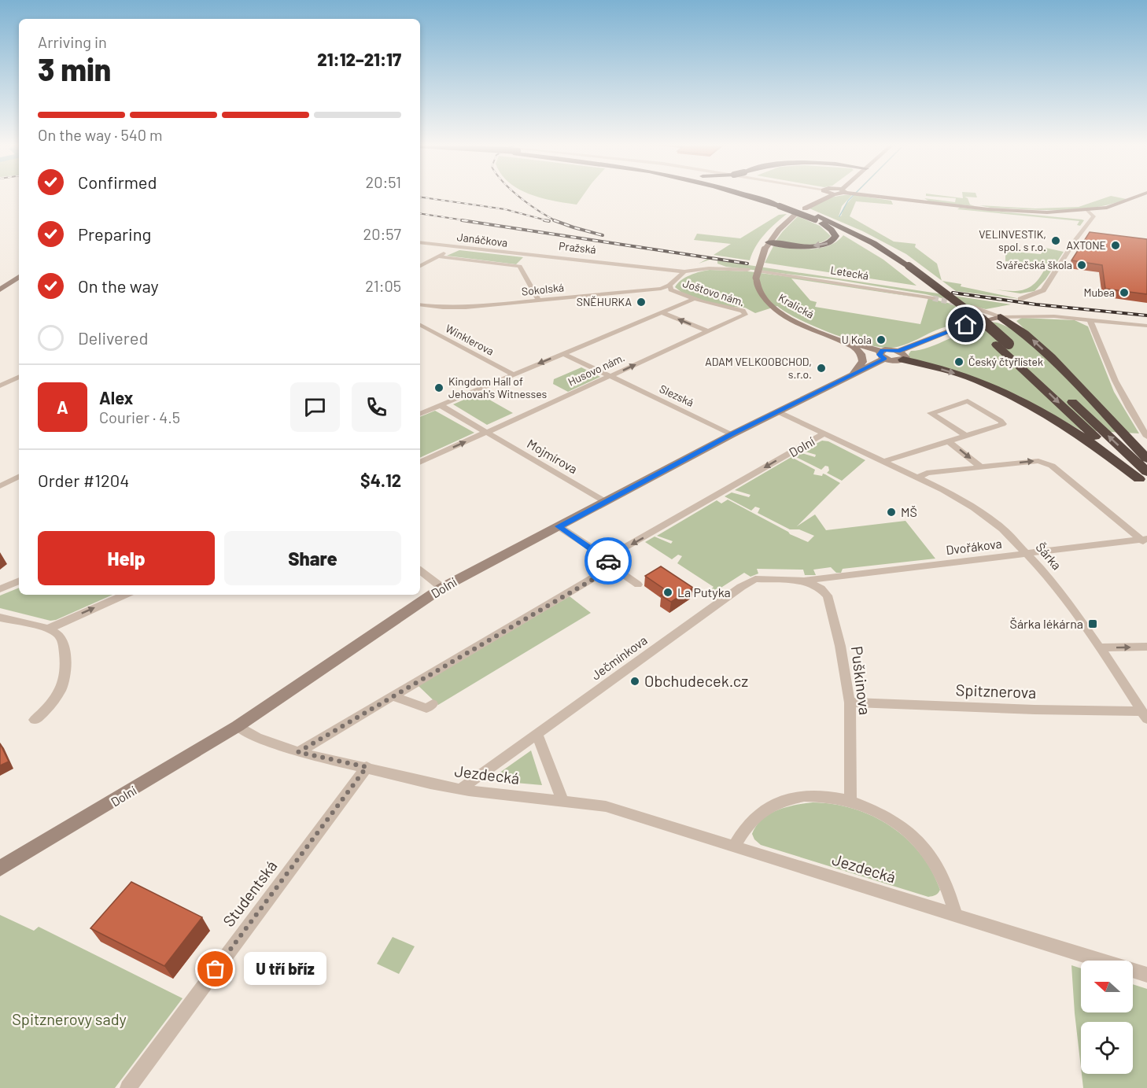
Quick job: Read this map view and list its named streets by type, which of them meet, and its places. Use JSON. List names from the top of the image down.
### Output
{
  "streets": {
    "main road": ["Kralická", "Dolní"],
    "street": [
      "Janáčkova",
      "Pražská",
      "Letecká",
      "Sokolská",
      "Joštovo nám.",
      "Winklerova",
      "Husovo nám.",
      "Slezská",
      "Mojmírova",
      "Dvořákova",
      "Šárka",
      "Ječmínkova",
      "Puškinova",
      "Spitznerova",
      "Jezdecká",
      "Studentská"
    ]
  },
  "crossings": [
    ["Janáčkova", "Pražská"],
    ["Pražská", "Joštovo nám."],
    ["Sokolská", "Joštovo nám."],
    ["Joštovo nám.", "Husovo nám."],
    ["Kralická", "Dolní"],
    ["Husovo nám.", "Slezská"],
    ["Husovo nám.", "Mojmírova"],
    ["Slezská", "Dolní"],
    ["Dolní", "Mojmírova"],
    ["Dolní", "Šárka"],
    ["Dolní", "Jezdecká"],
    ["Dvořákova", "Šárka"],
    ["Dvořákova", "Ječmínkova"],
    ["Dvořákova", "Puškinova"],
    ["Šárka", "Spitznerova"],
    ["Ječmínkova", "Puškinova"],
    ["Ječmínkova", "Jezdecká"],
    ["Puškinova", "Spitznerova"],
    ["Jezdecká", "Studentská"]
  ],
  "parks": ["Spitznerovy sady"],
  "places": {
    "other": [
      "VELINVESTIK, spol. s r.o.",
      "AXTONE",
      "Svářečská škola",
      "Mubea",
      "SNĚHURKA",
      "U Kola",
      "Český čtyřlístek",
      "ADAM VELKOOBCHOD, s.r.o.",
      "Kingdom Hall of Jehovah's Witnesses",
      "MŠ",
      "La Putyka",
      "Obchudecek.cz",
      "U tří bříz"
    ],
    "transit": ["Šárka lékárna"]
  },
  "north": "left",
  "page": {
    "heading": ["3 min", "Arriving in", "21:12–21:17"],
    "panel": [
      "Alex",
      "Courier · 4.5",
      "Order #1204",
      "$4.12"
    ],
    "bar": "On the way · 540 m",
    "list": [
      ["Confirmed", "20:51"],
      ["Preparing", "20:57"],
      ["On the way", "21:05"],
      "Delivered"
    ],
    "round": "A",
    "buttons": ["Help", "Share"],
    "bubble": "U tří bříz"
  }
}
